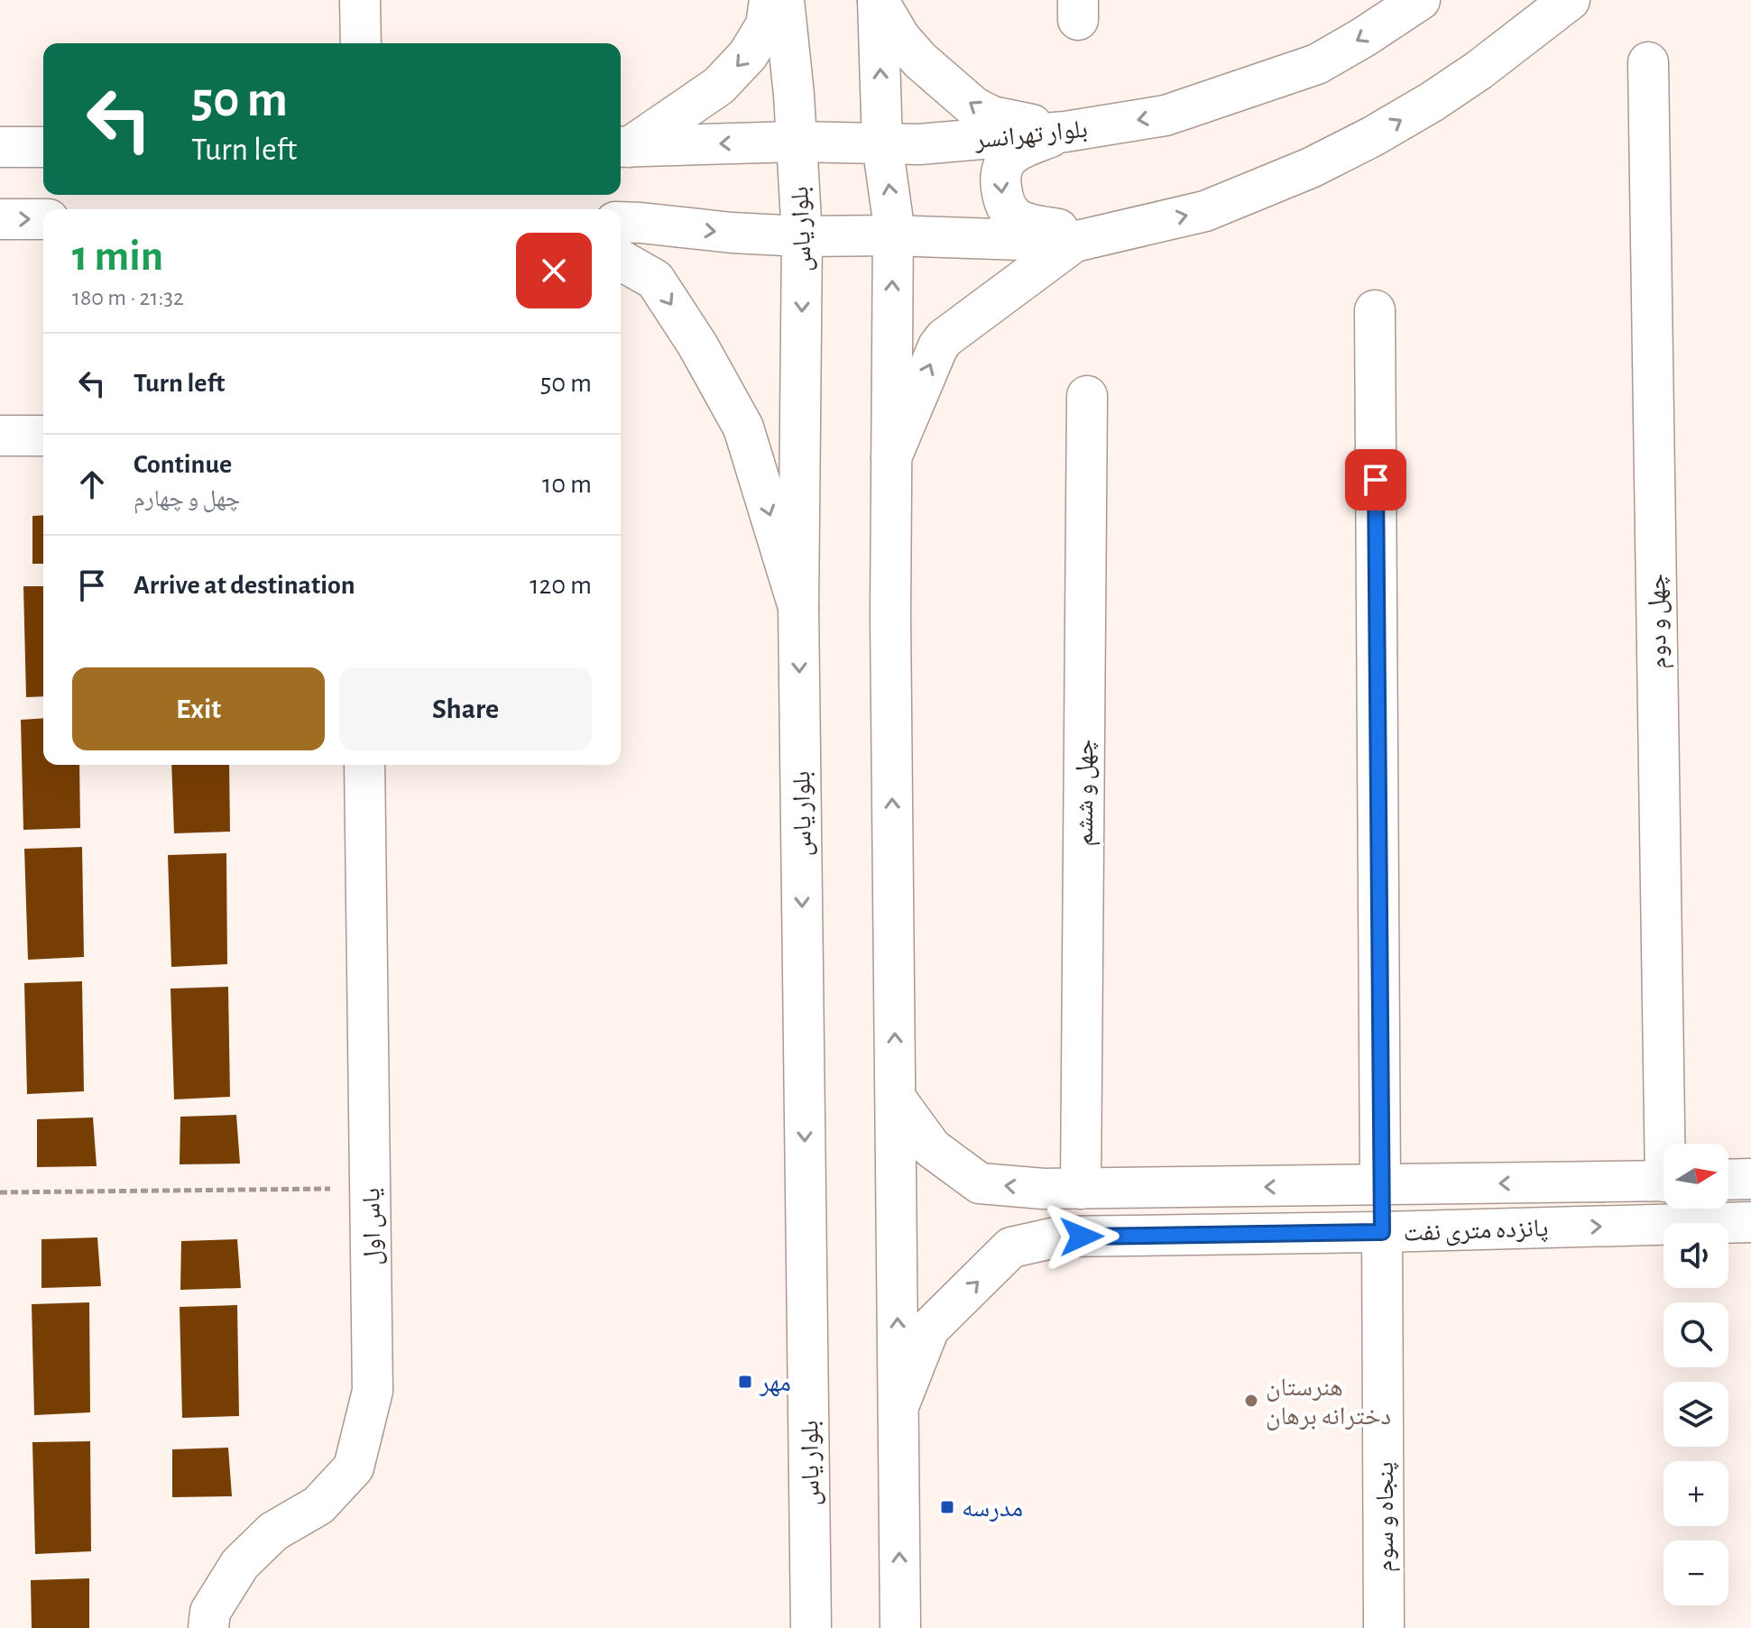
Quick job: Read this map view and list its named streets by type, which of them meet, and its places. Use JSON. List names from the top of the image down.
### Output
{
  "streets": {
    "main road": [
      "بلوار تهرانسر",
      "بلوار یاس",
      "چهل و دوم",
      "چهل و ششم",
      "یاس اول",
      "پانزده متری نفت",
      "پنجاه و سوم"
    ]
  },
  "crossings": [
    ["بلوار تهرانسر", "بلوار یاس"],
    ["چهل و ششم", "پانزده متری نفت"],
    ["پانزده متری نفت", "پنجاه و سوم"]
  ],
  "places": {
    "transit": ["مهر", "مدرسه"],
    "other": ["هنرستان دخترانه برهان"]
  },
  "north": "right",
  "page": {
    "turn": ["50 m", "Turn left"],
    "heading": ["1 min", "180 m · 21:32"],
    "list": [
      {
        "name": "Turn left",
        "value": "50 m"
      },
      {
        "name": "Continue",
        "note": "چهل و چهارم",
        "value": "10 m"
      },
      {
        "name": "Arrive at destination",
        "value": "120 m"
      }
    ],
    "buttons": ["Exit", "Share"],
    "map_buttons": ["+", "−"]
  }
}
